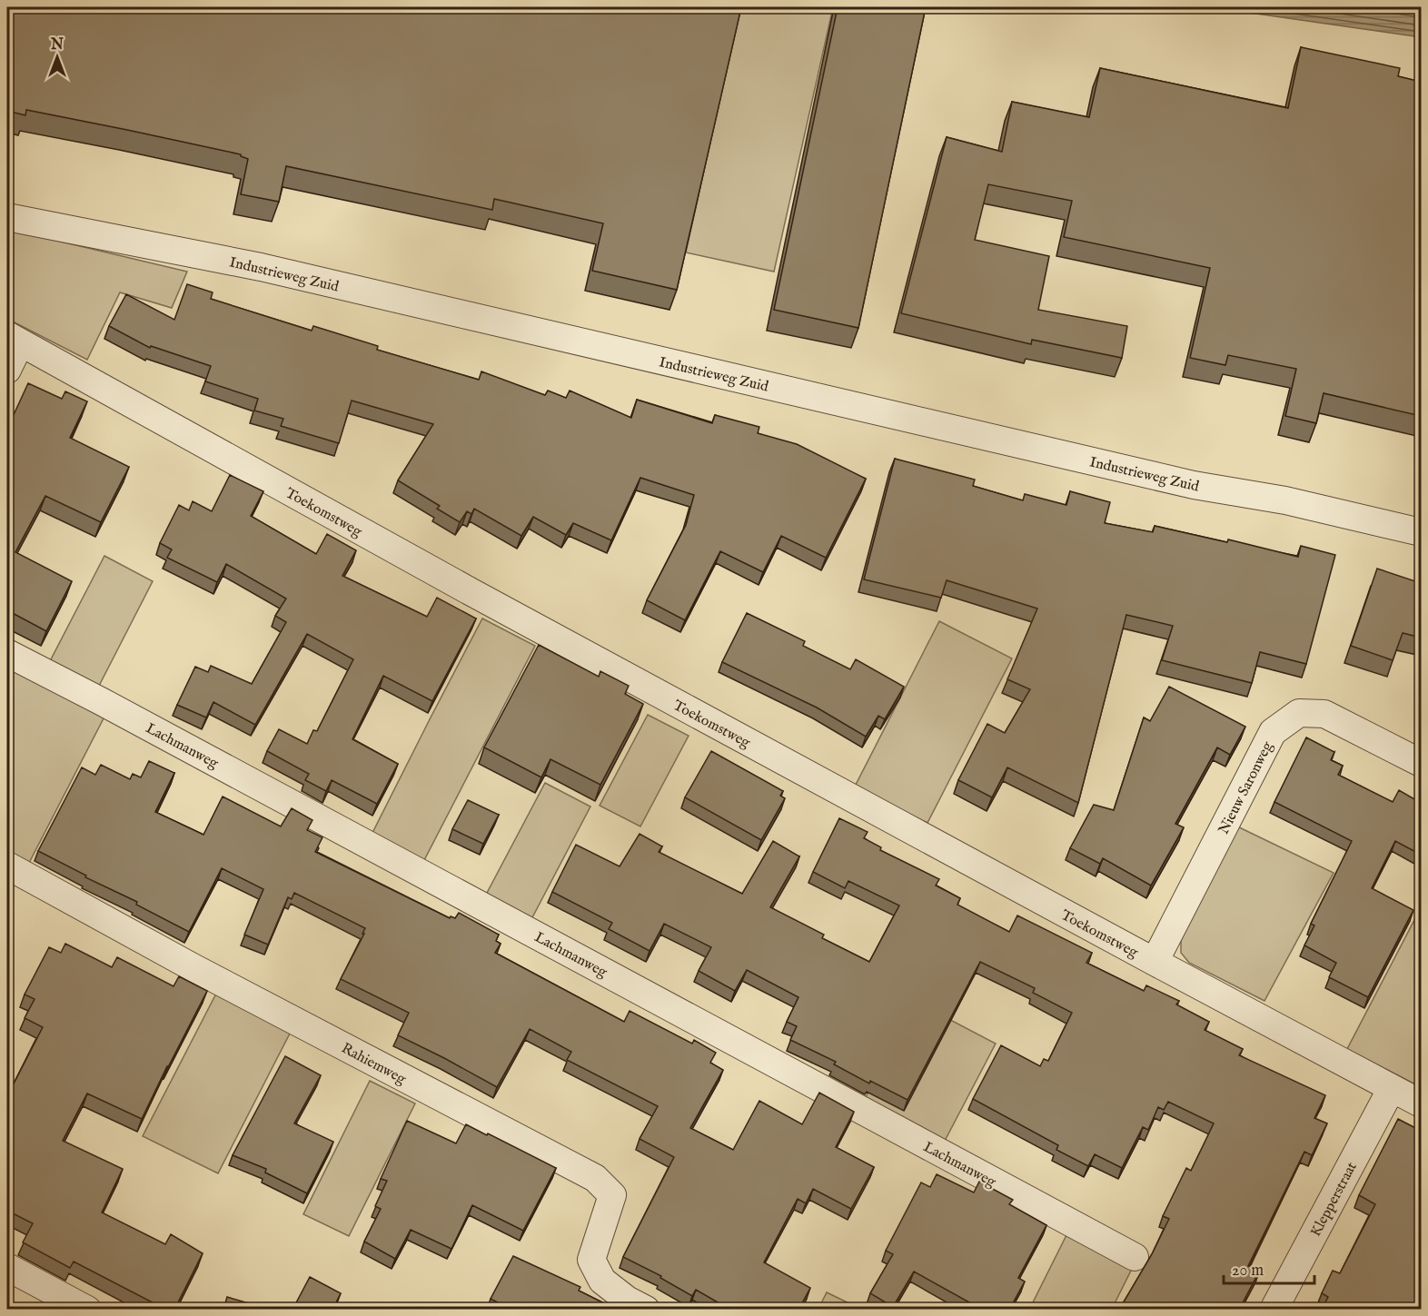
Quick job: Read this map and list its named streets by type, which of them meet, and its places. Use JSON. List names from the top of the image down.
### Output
{
  "streets": {
    "street": [
      "Industrieweg Zuid",
      "Toekomstweg",
      "Lachmanweg",
      "Nieuw Saronweg",
      "Rahiemweg",
      "Klepperstraat"
    ]
  },
  "crossings": [
    ["Toekomstweg", "Nieuw Saronweg"],
    ["Toekomstweg", "Klepperstraat"]
  ],
  "scale_bar": "20 m",
  "north": "top"
}
